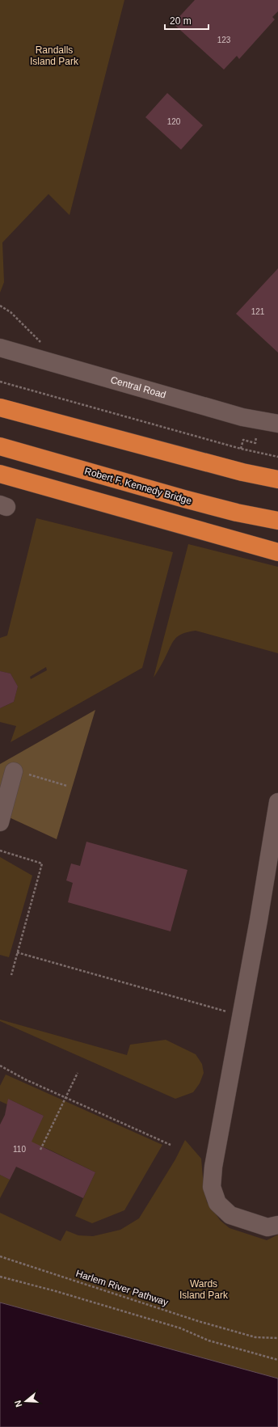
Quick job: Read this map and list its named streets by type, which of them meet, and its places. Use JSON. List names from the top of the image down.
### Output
{
  "streets": {
    "highway": ["Robert F. Kennedy Bridge"],
    "street": ["Central Road"],
    "path": ["Harlem River Pathway"]
  },
  "parks": ["Randalls Island Park", "Wards Island Park"],
  "house_numbers": [
    "123",
    "120",
    "121",
    "110"
  ],
  "scale_bar": "20 m",
  "north": "left"
}
